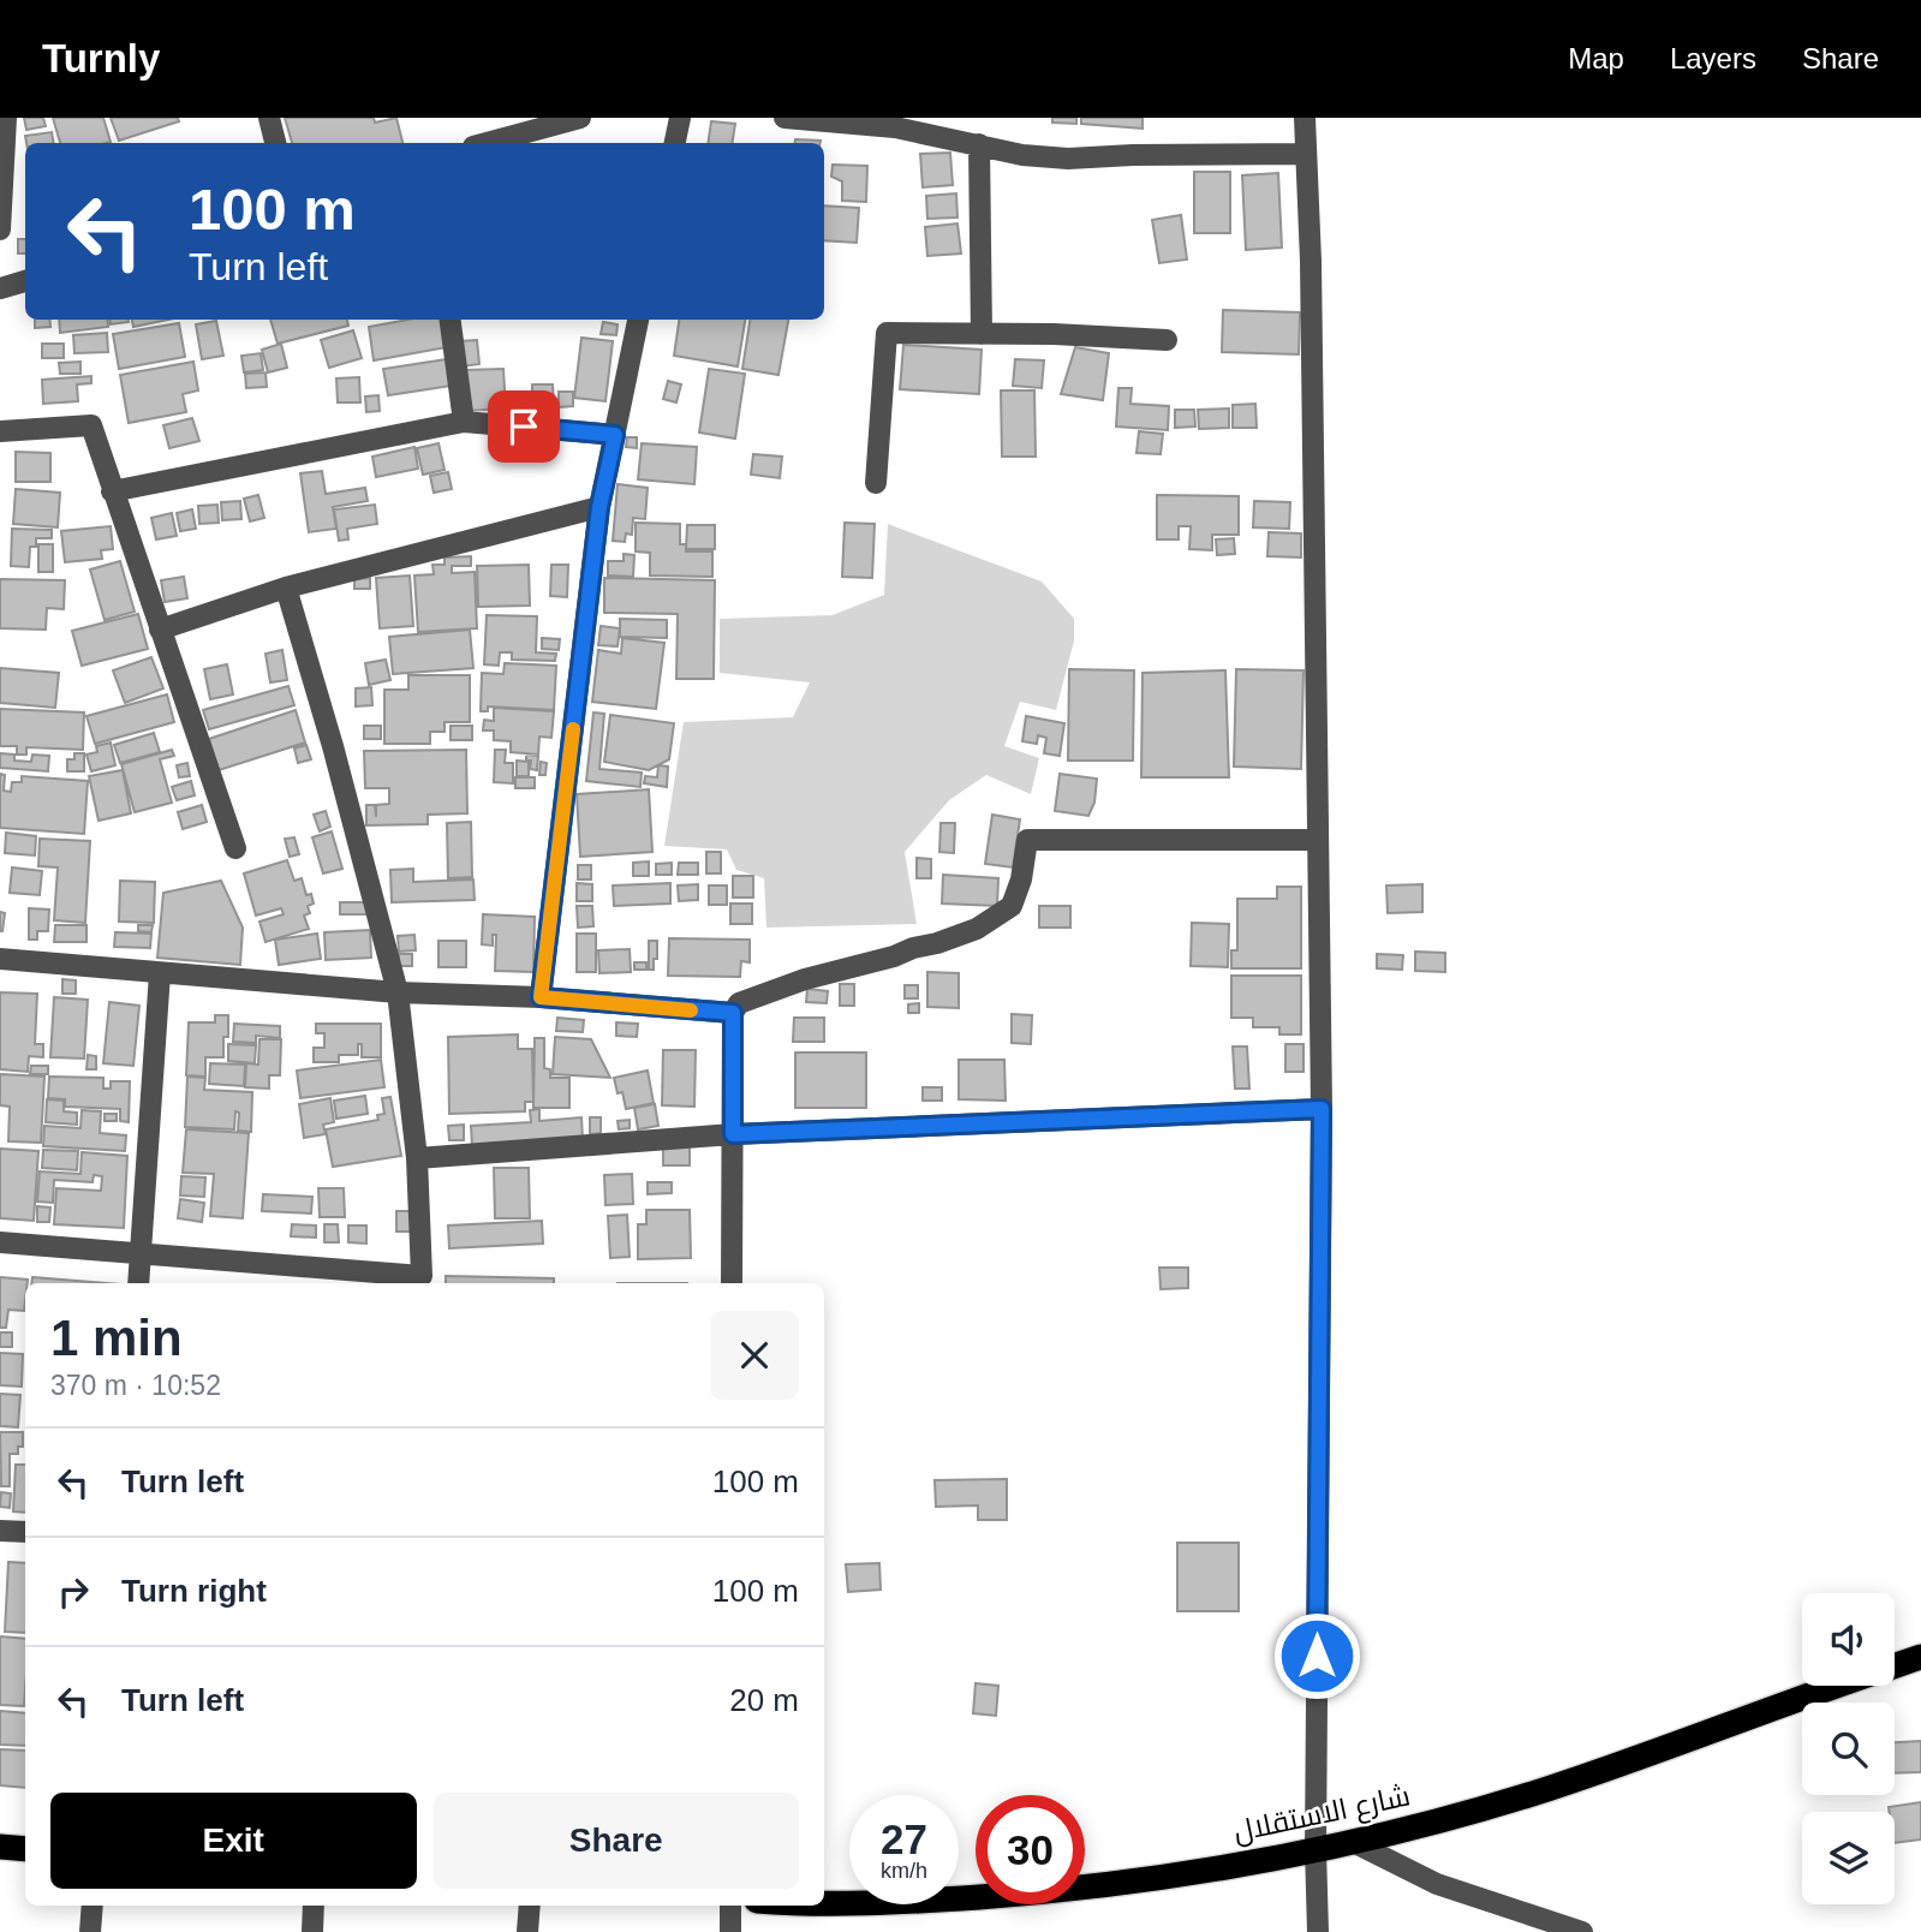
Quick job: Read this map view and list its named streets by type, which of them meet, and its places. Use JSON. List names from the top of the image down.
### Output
{
  "streets": {
    "highway": ["شارع الاستقلال"]
  },
  "page": {
    "header": "Turnly",
    "nav": ["Map", "Layers", "Share"],
    "turn": ["100 m", "Turn left"],
    "heading": ["1 min", "370 m · 10:52"],
    "list": [
      {
        "name": "Turn left",
        "value": "100 m"
      },
      {
        "name": "Turn right",
        "value": "100 m"
      },
      {
        "name": "Turn left",
        "value": "20 m"
      }
    ],
    "buttons": ["Exit", "Share"],
    "speed": "27 km/h",
    "limit": "30"
  }
}
